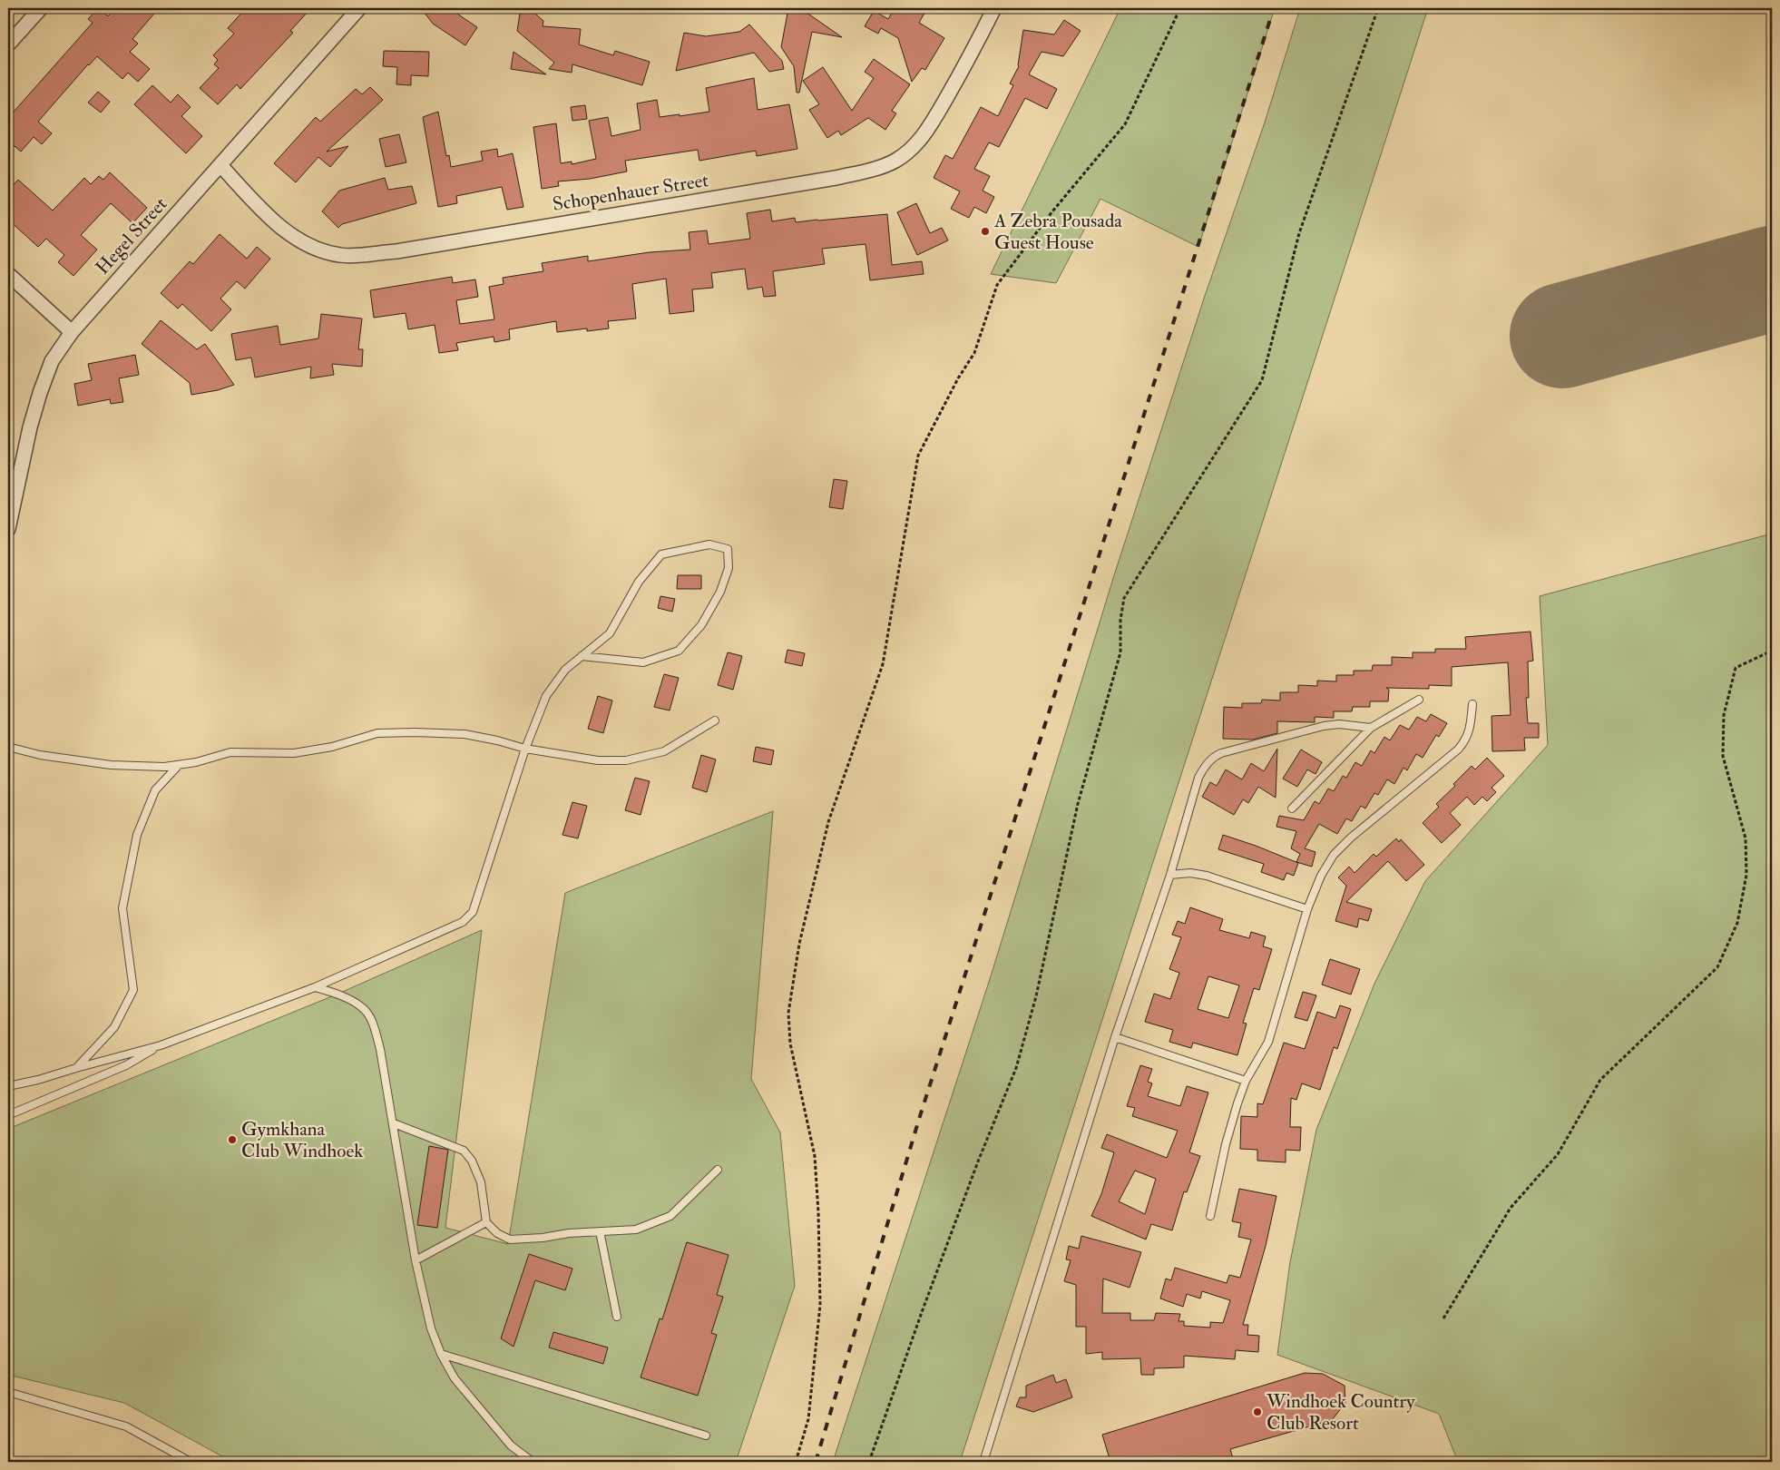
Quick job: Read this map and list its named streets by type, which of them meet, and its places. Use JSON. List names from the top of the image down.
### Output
{
  "streets": {
    "street": ["Schopenhauer Street", "Hegel Street"]
  },
  "crossings": [
    ["Schopenhauer Street", "Hegel Street"]
  ],
  "places": ["A Zebra Pousada Guest House", "Gymkhana Club Windhoek", "Windhoek Country Club Resort"]
}
